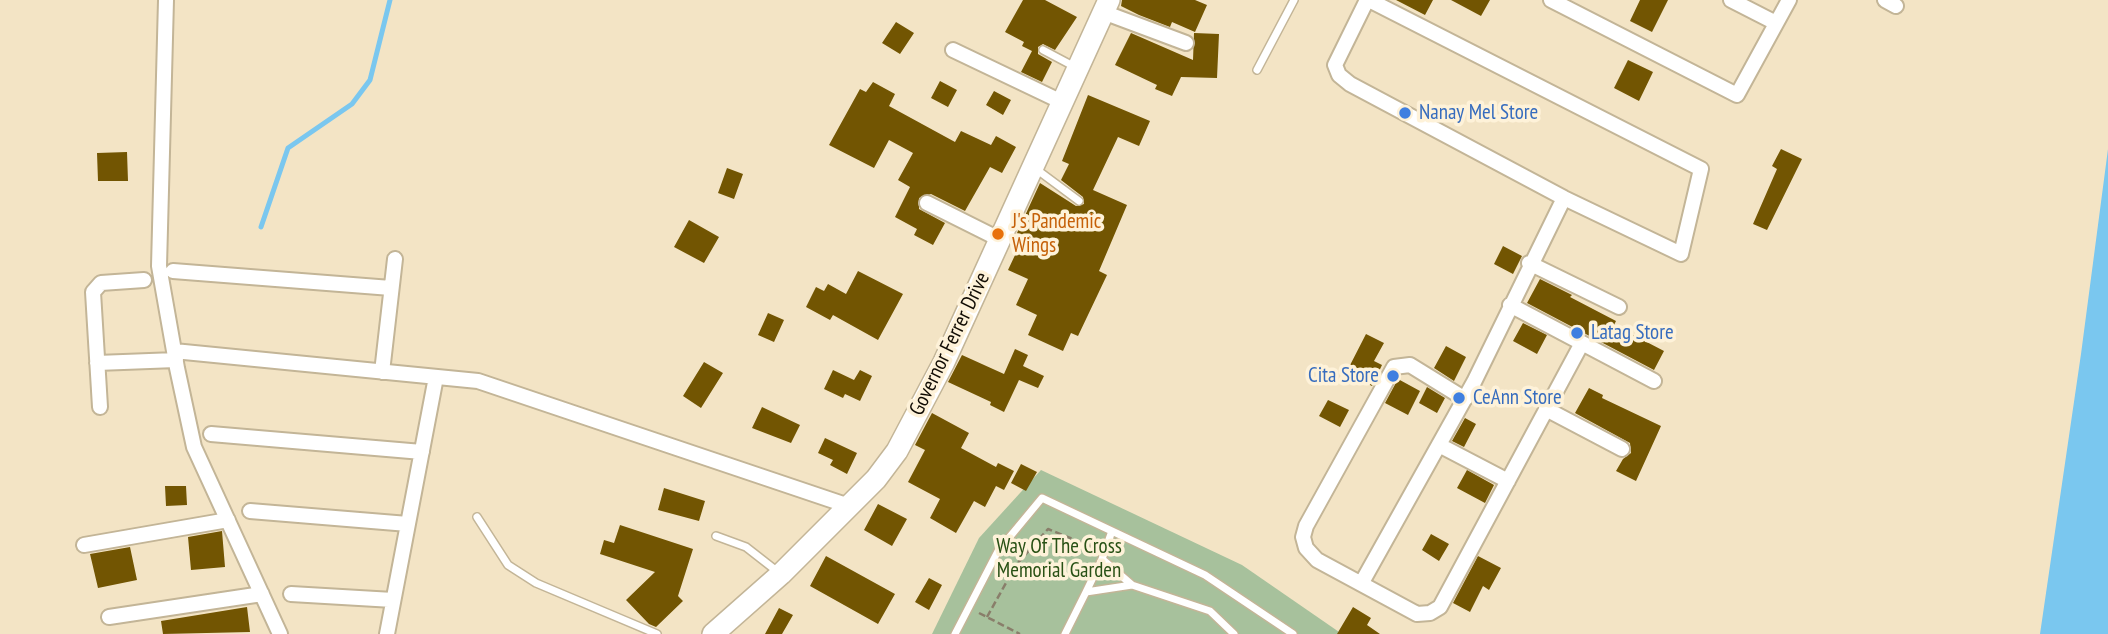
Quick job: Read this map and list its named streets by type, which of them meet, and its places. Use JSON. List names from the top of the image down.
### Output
{
  "streets": {
    "main road": ["Governor Ferrer Drive"]
  },
  "parks": ["Way Of The Cross Memorial Garden"],
  "places": [
    "Nanay Mel Store",
    "J's Pandemic Wings",
    "Latag Store",
    "Cita Store",
    "CeAnn Store"
  ]
}
